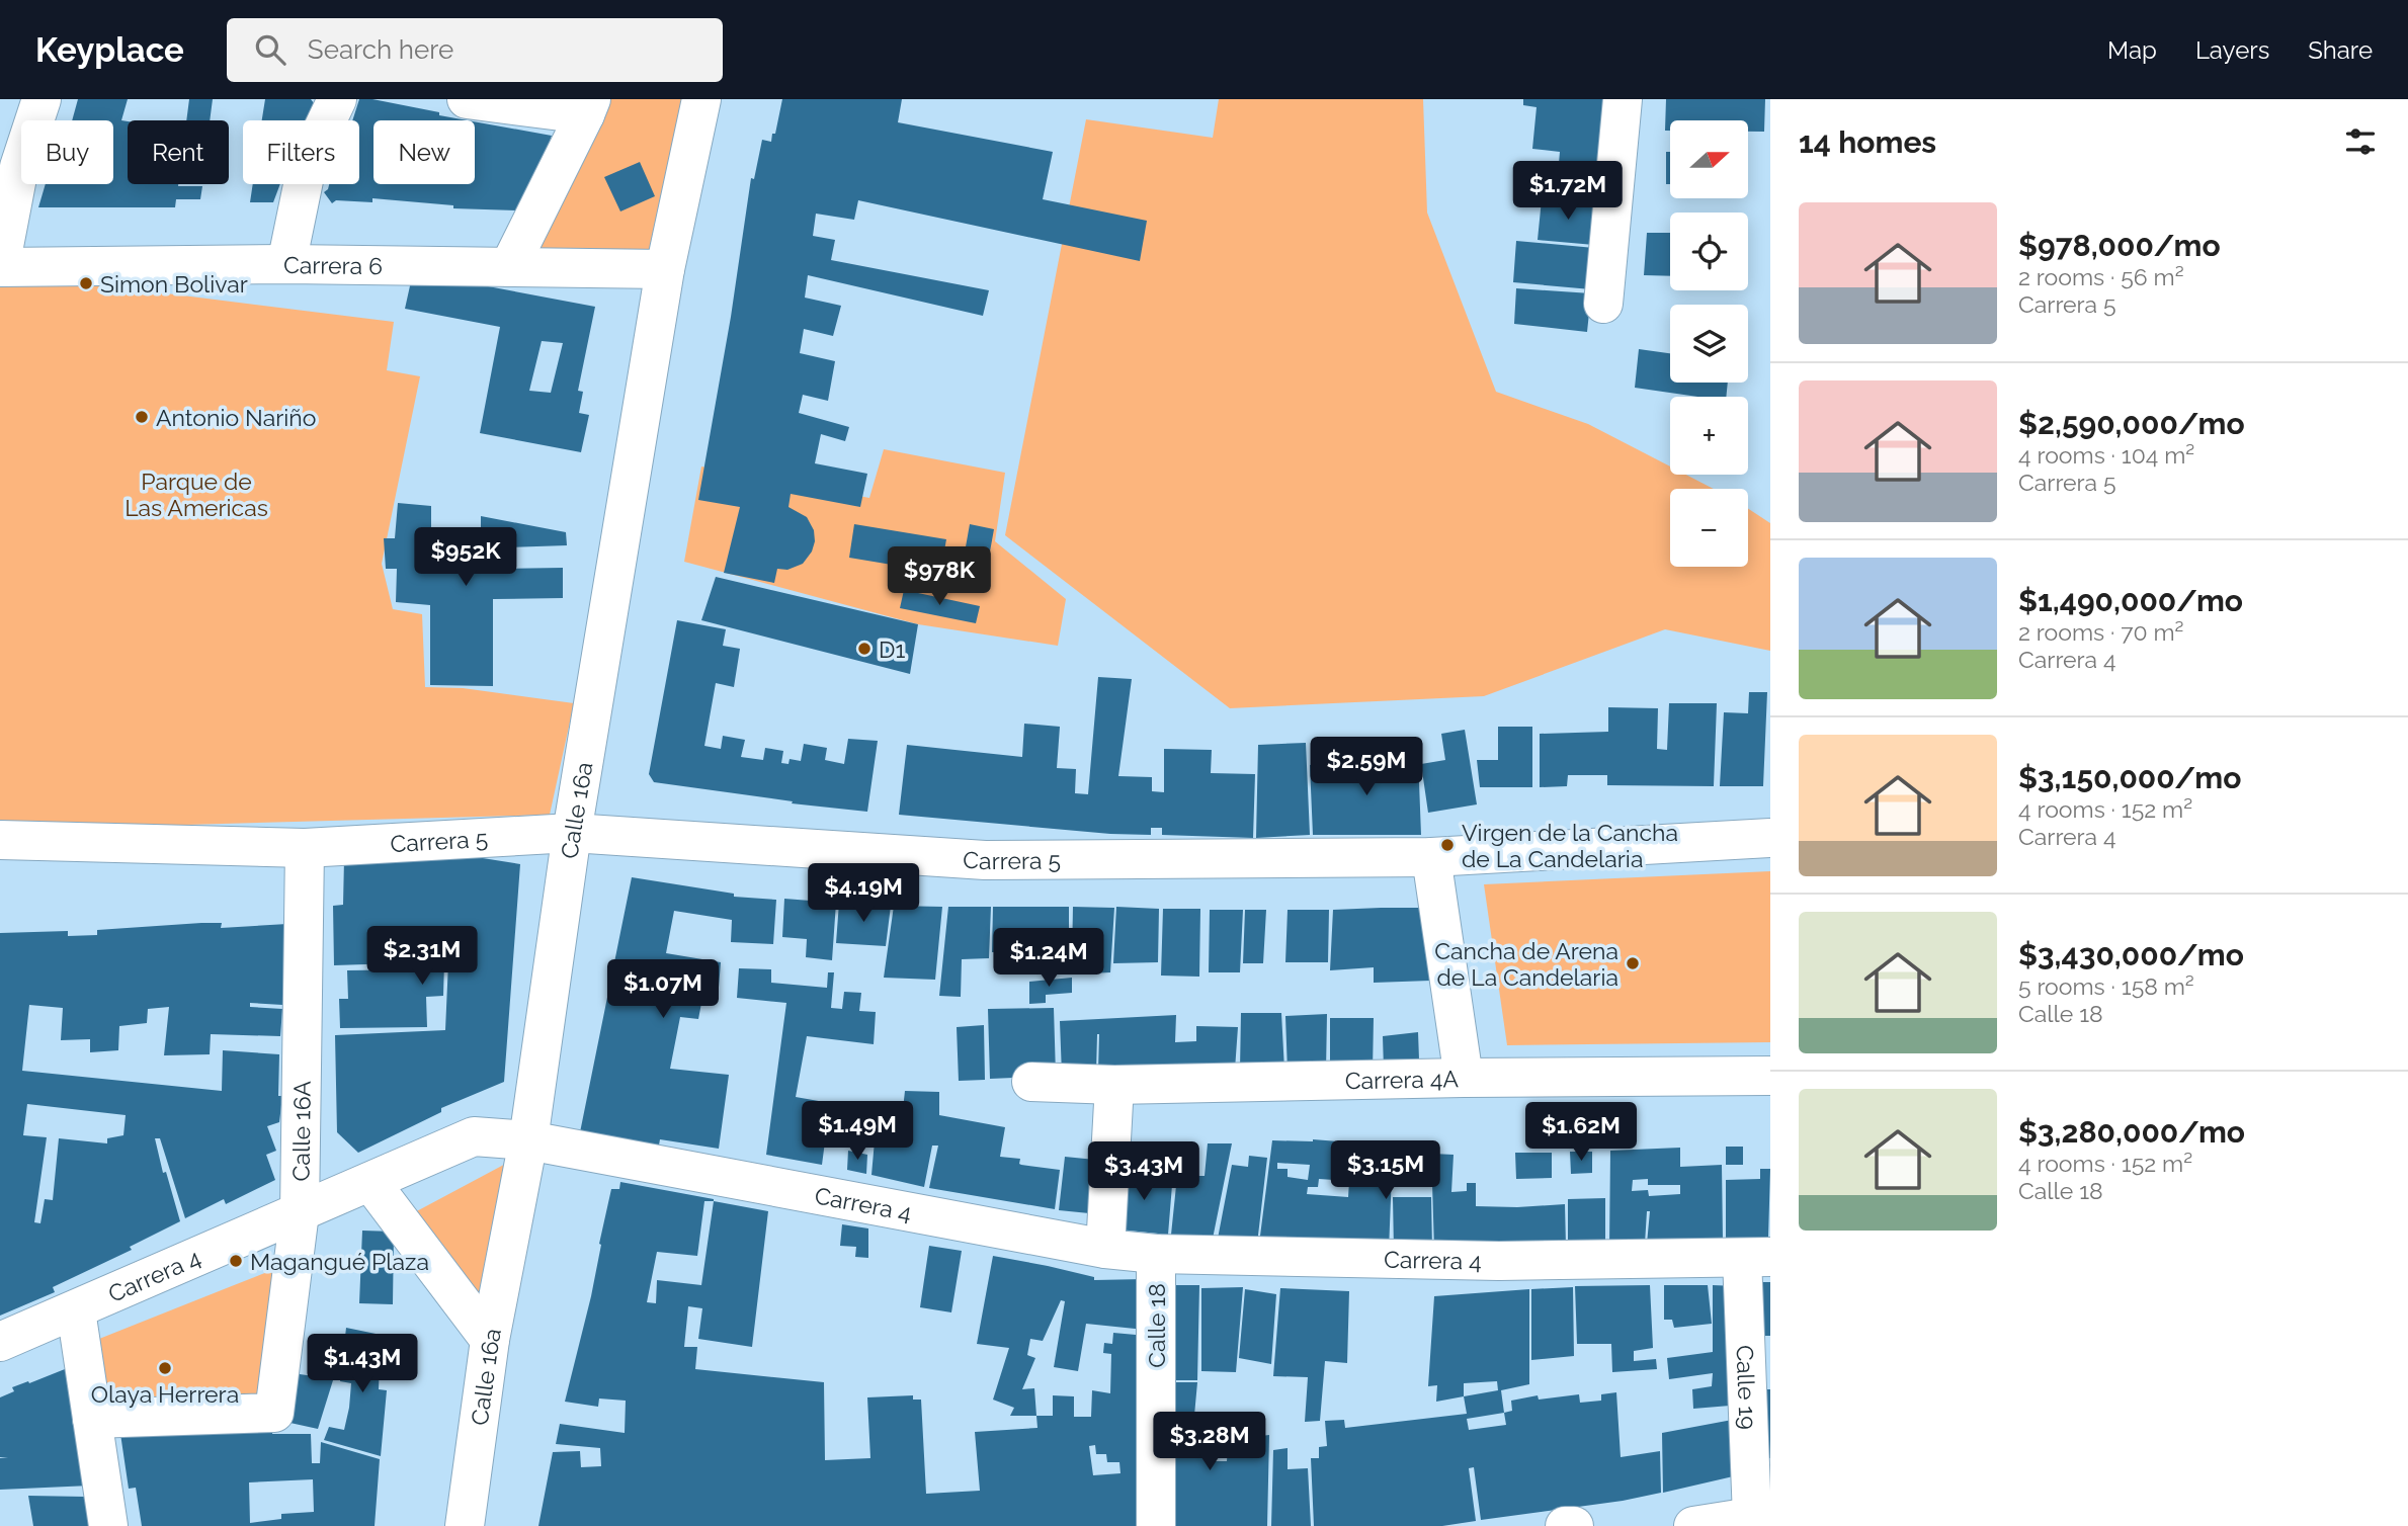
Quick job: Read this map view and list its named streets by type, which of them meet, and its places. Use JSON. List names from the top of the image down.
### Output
{
  "streets": {
    "street": [
      "Carrera 6",
      "Calle 16a",
      "Carrera 5",
      "Carrera 4A",
      "Calle 16A",
      "Carrera 4",
      "Calle 18",
      "Calle 19"
    ]
  },
  "crossings": [
    ["Carrera 6", "Calle 16a"],
    ["Calle 16a", "Carrera 5"],
    ["Calle 16a", "Carrera 4"],
    ["Carrera 5", "Calle 16A"],
    ["Calle 16A", "Carrera 4"],
    ["Carrera 4", "Calle 18"],
    ["Carrera 4", "Calle 19"]
  ],
  "parks": ["Parque de Las Americas"],
  "places": [
    "Simon Bolivar",
    "Antonio Nariño",
    "D1",
    "Virgen de la Cancha de La Candelaria",
    "Cancha de Arena de La Candelaria",
    "Magangué Plaza",
    "Olaya Herrera"
  ],
  "north": "right",
  "page": {
    "header": "Keyplace",
    "search": "Search here",
    "nav": ["Map", "Layers", "Share"],
    "heading": "14 homes",
    "map_buttons": ["+", "−"],
    "chip": [
      "Buy",
      "Rent",
      "Filters",
      "New"
    ],
    "price": [
      "$1.72M",
      "$952K",
      "$978K",
      "$2.59M",
      "$4.19M",
      "$2.31M",
      "$1.24M",
      "$1.07M",
      "$1.49M",
      "$1.62M",
      "$3.15M",
      "$3.43M",
      "$1.43M",
      "$3.28M"
    ],
    "list": [
      {
        "name": "$978,000/mo",
        "note": "2 rooms · 56 m² · Carrera 5"
      },
      {
        "name": "$2,590,000/mo",
        "note": "4 rooms · 104 m² · Carrera 5"
      },
      {
        "name": "$1,490,000/mo",
        "note": "2 rooms · 70 m² · Carrera 4"
      },
      {
        "name": "$3,150,000/mo",
        "note": "4 rooms · 152 m² · Carrera 4"
      },
      {
        "name": "$3,430,000/mo",
        "note": "5 rooms · 158 m² · Calle 18"
      },
      {
        "name": "$3,280,000/mo",
        "note": "4 rooms · 152 m² · Calle 18"
      }
    ]
  }
}
